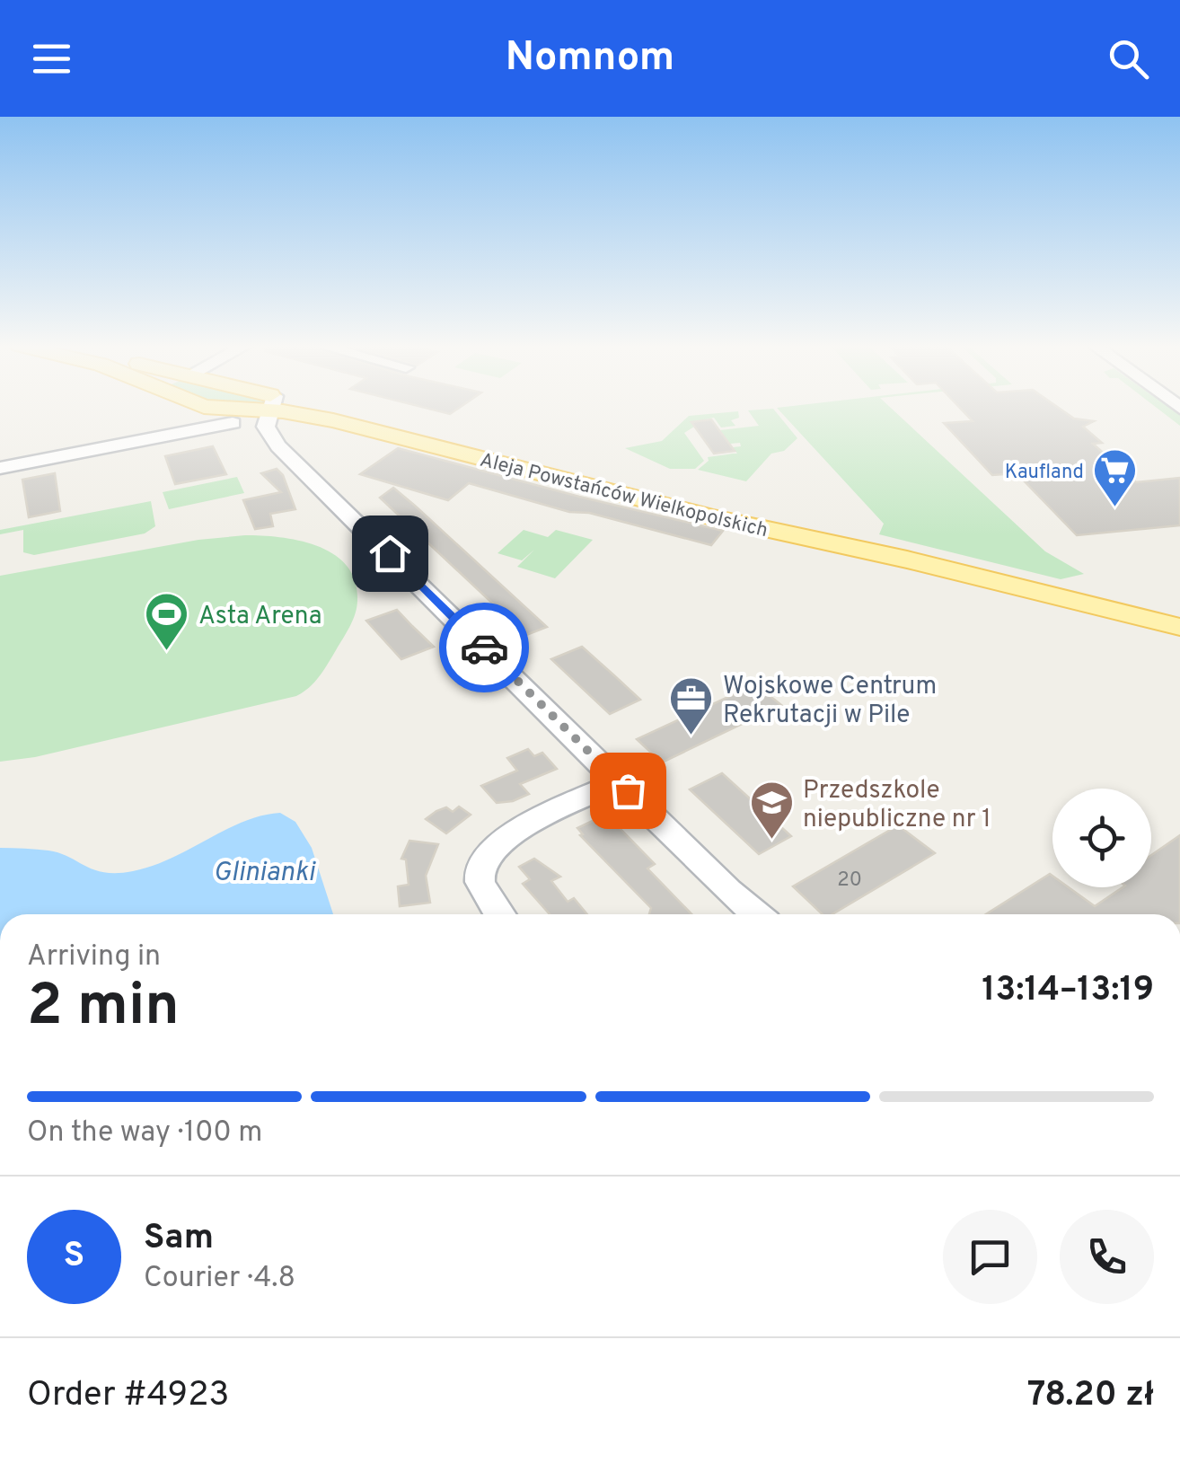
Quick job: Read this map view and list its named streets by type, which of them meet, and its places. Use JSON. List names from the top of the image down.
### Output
{
  "streets": {
    "main road": ["Aleja Powstańców Wielkopolskich"]
  },
  "water": ["Glinianki"],
  "places": {
    "supermarket": ["Kaufland"],
    "sports": ["Asta Arena"],
    "office": ["Wojskowe Centrum Rekrutacji w Pile"],
    "school or university": ["Przedszkole niepubliczne nr 1"]
  },
  "house_numbers": ["20"],
  "page": {
    "header": "Nomnom",
    "heading": ["2 min", "Arriving in", "13:14–13:19"],
    "panel": [
      "Sam",
      "Courier · 4.8",
      "Order #4923",
      "78.20 zł"
    ],
    "bar": "On the way · 100 m",
    "round": "S"
  }
}
